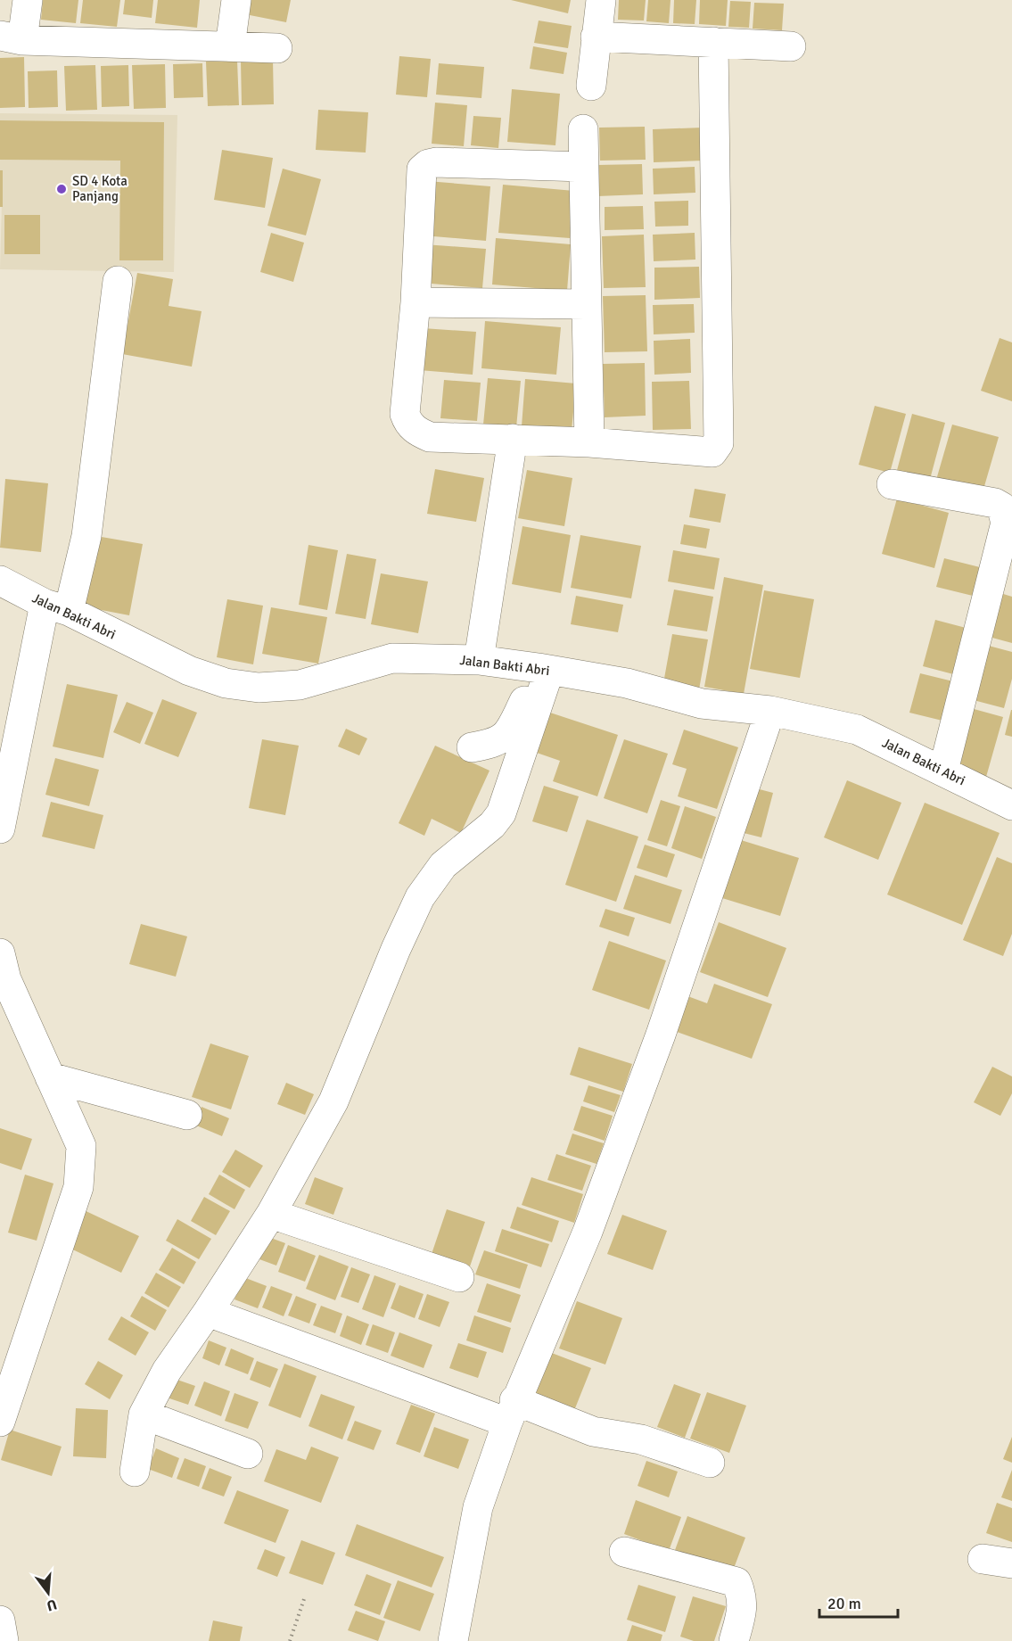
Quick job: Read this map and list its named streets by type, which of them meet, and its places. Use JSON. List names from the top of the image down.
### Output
{
  "streets": {
    "street": ["Jalan Bakti Abri"]
  },
  "places": ["SD 4 Kota Panjang"],
  "scale_bar": "20 m",
  "north": "bottom"
}
